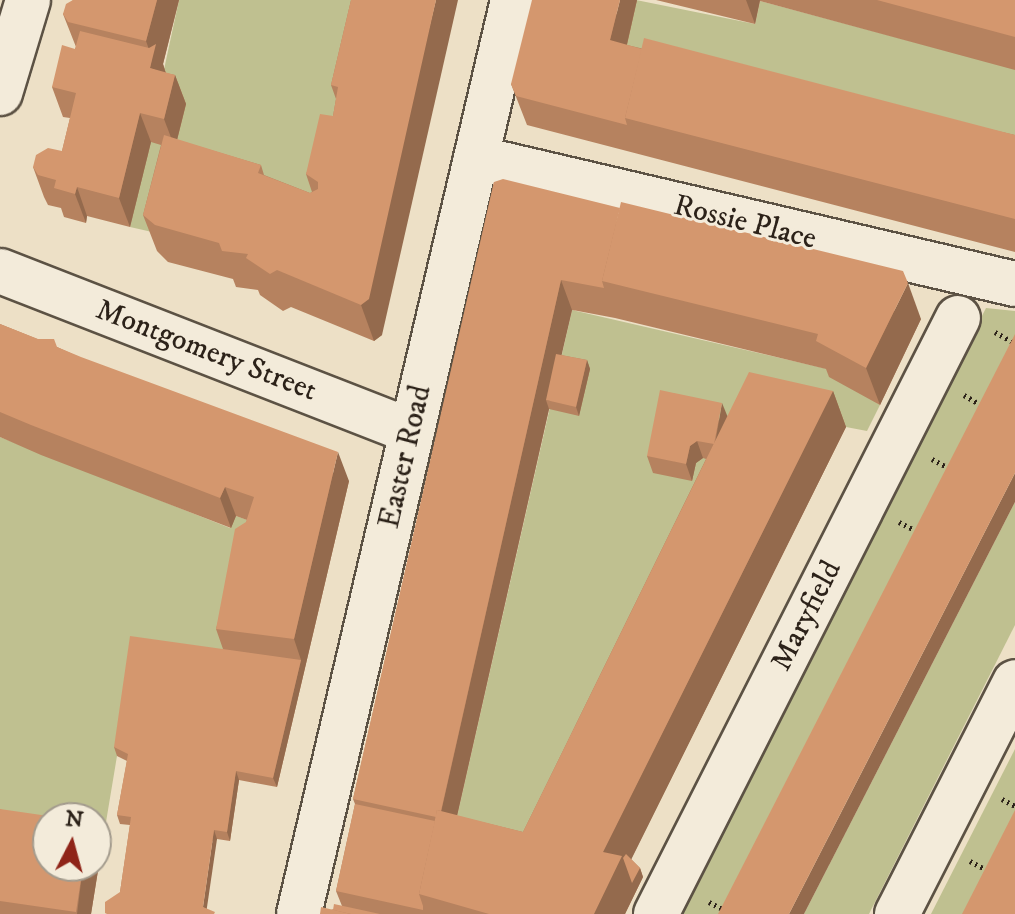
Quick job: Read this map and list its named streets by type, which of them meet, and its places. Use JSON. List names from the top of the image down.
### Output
{
  "streets": {
    "street": [
      "Rossie Place",
      "Montgomery Street",
      "Easter Road",
      "Maryfield"
    ]
  },
  "crossings": [
    ["Rossie Place", "Easter Road"],
    ["Montgomery Street", "Easter Road"]
  ],
  "north": "top"
}
